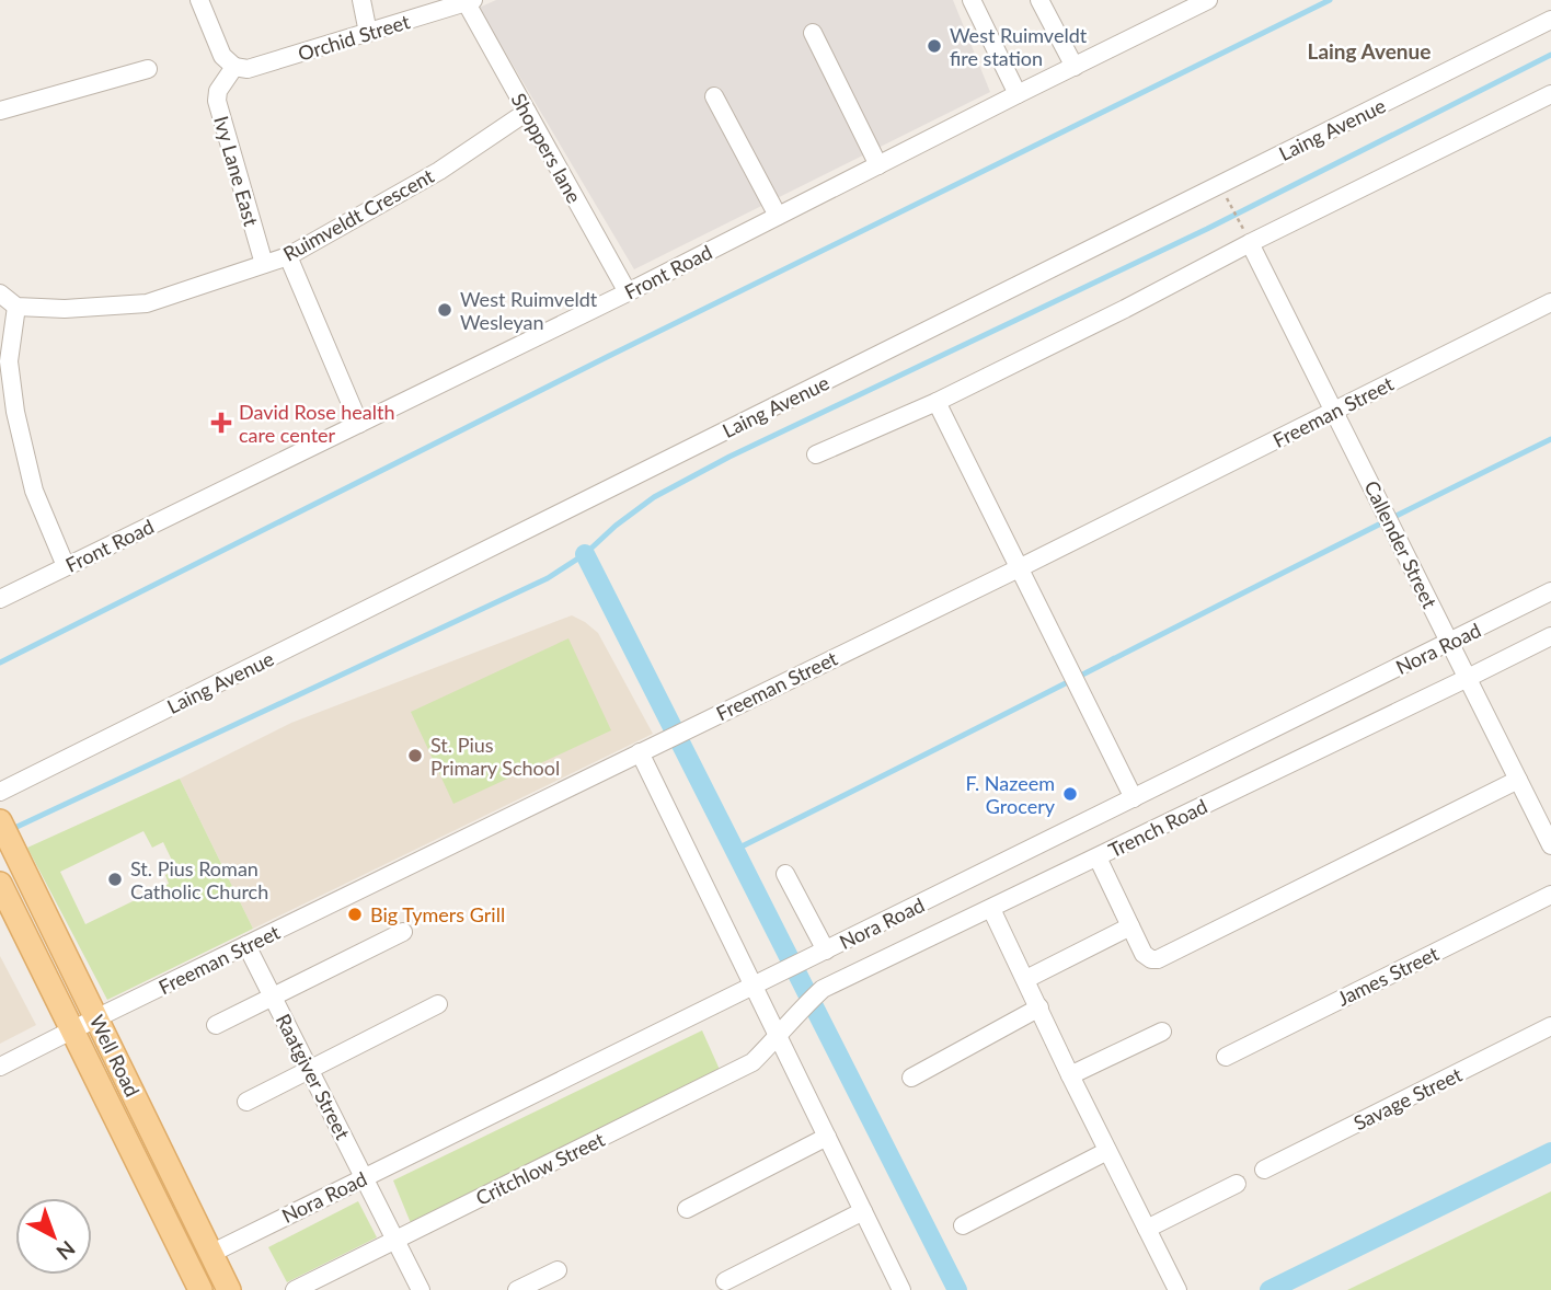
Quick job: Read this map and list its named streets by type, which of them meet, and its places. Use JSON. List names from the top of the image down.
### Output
{
  "streets": {
    "main road": ["Well Road"],
    "street": [
      "Orchid Street",
      "Laing Avenue",
      "Shoppers lane",
      "Ivy Lane East",
      "Ruimveldt Crescent",
      "Front Road",
      "Freeman Street",
      "Callender Street",
      "Nora Road",
      "Trench Road",
      "James Street",
      "Raatgiver Street",
      "Savage Street",
      "Critchlow Street"
    ]
  },
  "crossings": [
    ["Orchid Street", "Shoppers lane"],
    ["Orchid Street", "Ivy Lane East"],
    ["Shoppers lane", "Ruimveldt Crescent"],
    ["Shoppers lane", "Front Road"],
    ["Ivy Lane East", "Ruimveldt Crescent"],
    ["Freeman Street", "Callender Street"],
    ["Freeman Street", "Well Road"],
    ["Freeman Street", "Raatgiver Street"],
    ["Callender Street", "Nora Road"],
    ["Callender Street", "Trench Road"],
    ["Nora Road", "Well Road"],
    ["Nora Road", "Raatgiver Street"],
    ["Trench Road", "Critchlow Street"],
    ["Raatgiver Street", "Critchlow Street"]
  ],
  "districts": ["Laing Avenue"],
  "places": {
    "other": [
      "West Ruimveldt fire station",
      "West Ruimveldt Wesleyan",
      "St. Pius Primary School",
      "F. Nazeem Grocery",
      "St. Pius Roman Catholic Church",
      "Big Tymers Grill"
    ],
    "health": ["David Rose health care center"]
  },
  "north": "bottom right"
}
